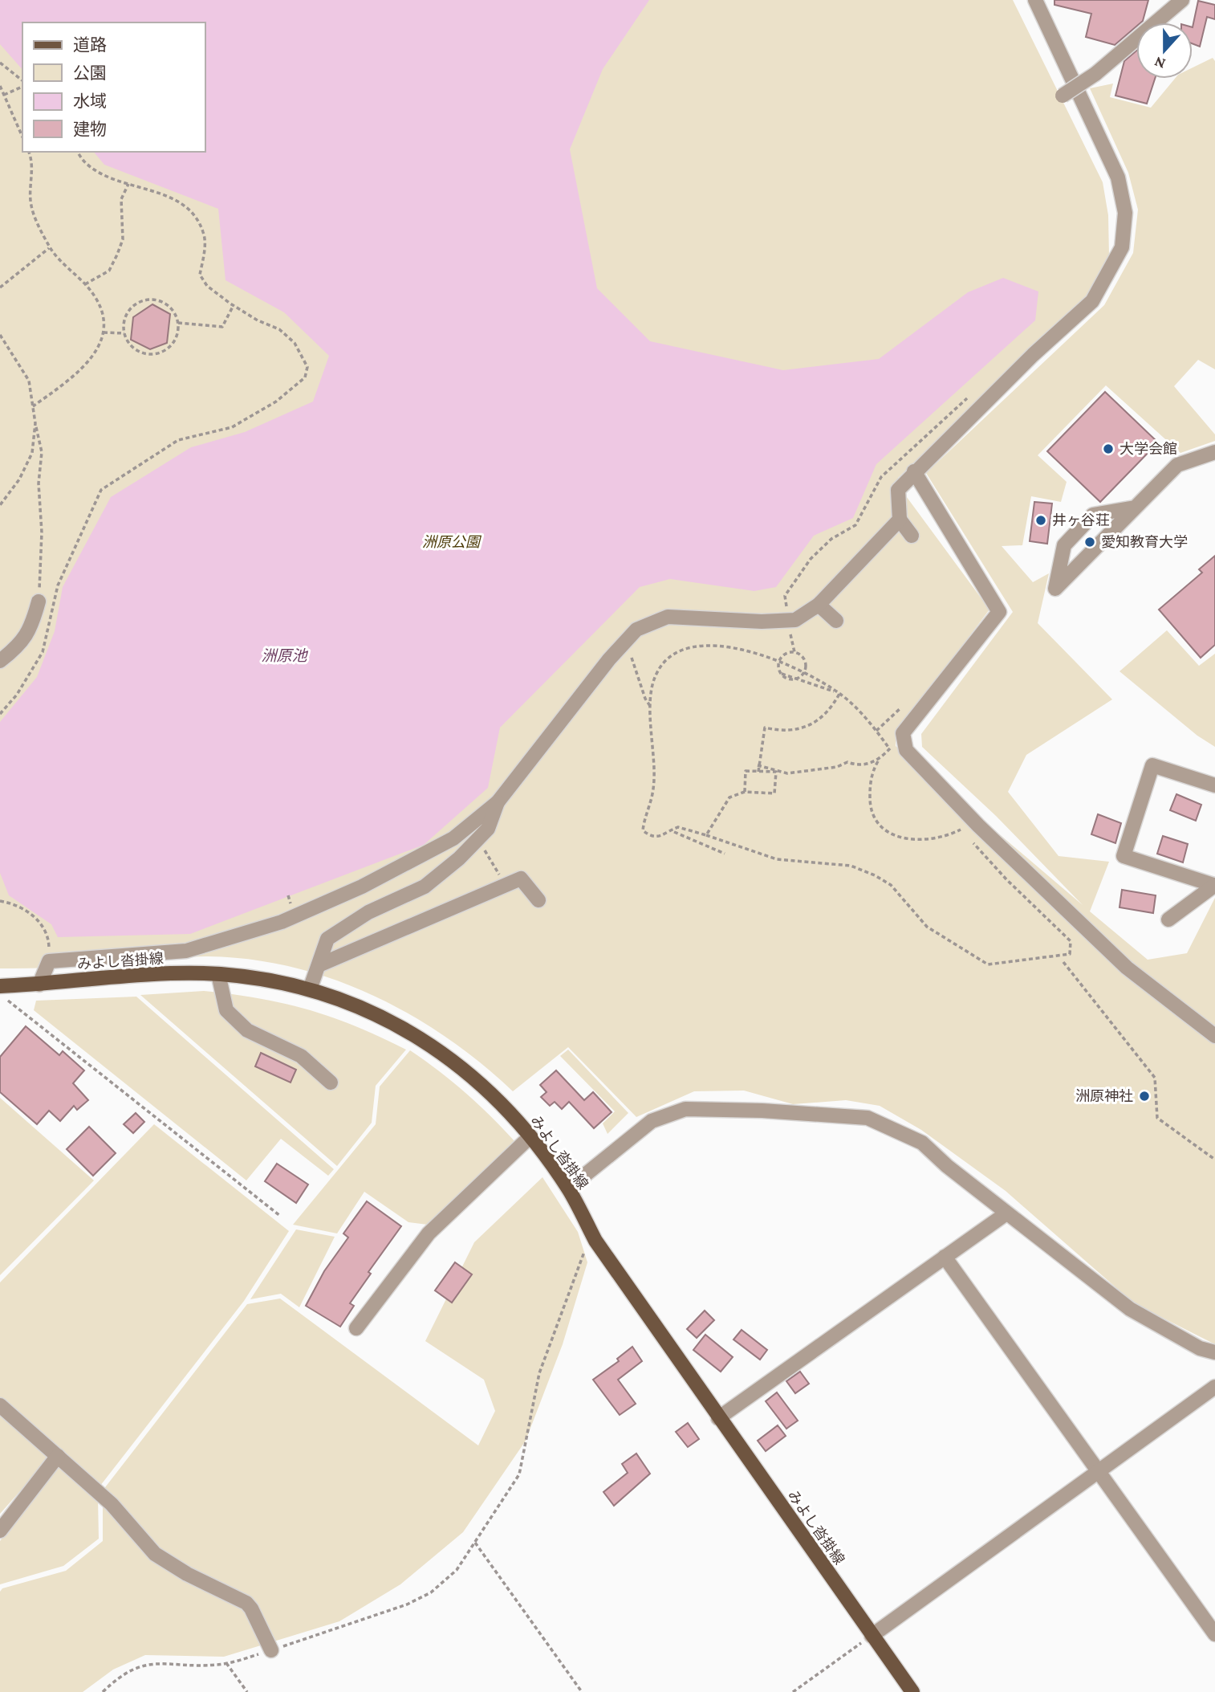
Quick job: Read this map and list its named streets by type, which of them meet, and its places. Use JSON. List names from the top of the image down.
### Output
{
  "streets": {
    "main road": ["みよし沓掛線"]
  },
  "water": ["洲原池"],
  "parks": ["洲原公園"],
  "places": [
    "大学会館",
    "井ヶ谷荘",
    "愛知教育大学",
    "洲原神社"
  ],
  "legend": [
    "道路",
    "公園",
    "水域",
    "建物"
  ],
  "north": "bottom"
}
